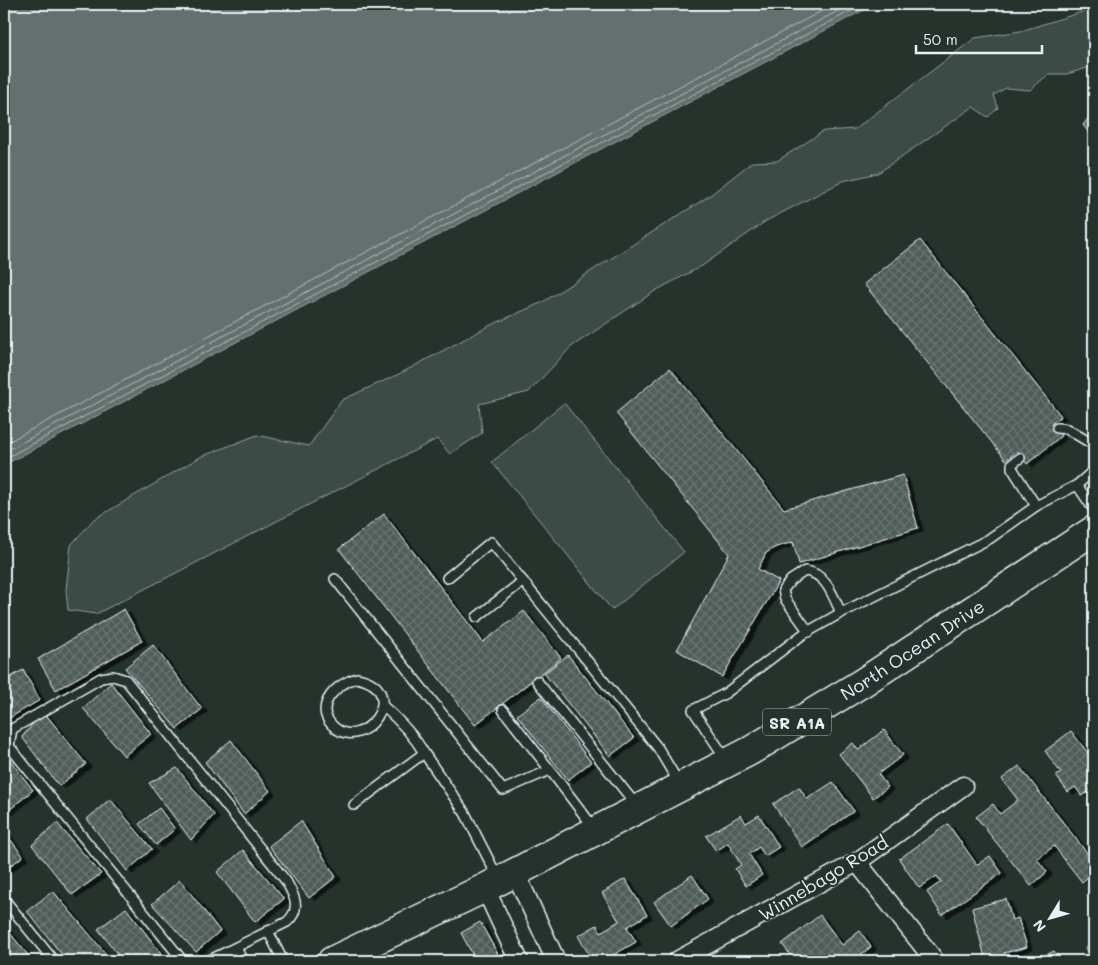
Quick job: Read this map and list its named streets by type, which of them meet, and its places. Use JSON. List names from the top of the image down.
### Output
{
  "streets": {
    "main road": ["North Ocean Drive", "SR A1A"],
    "street": ["Winnebago Road"]
  },
  "crossings": [
    ["North Ocean Drive", "SR A1A"]
  ],
  "scale_bar": "50 m",
  "north": "bottom left"
}
